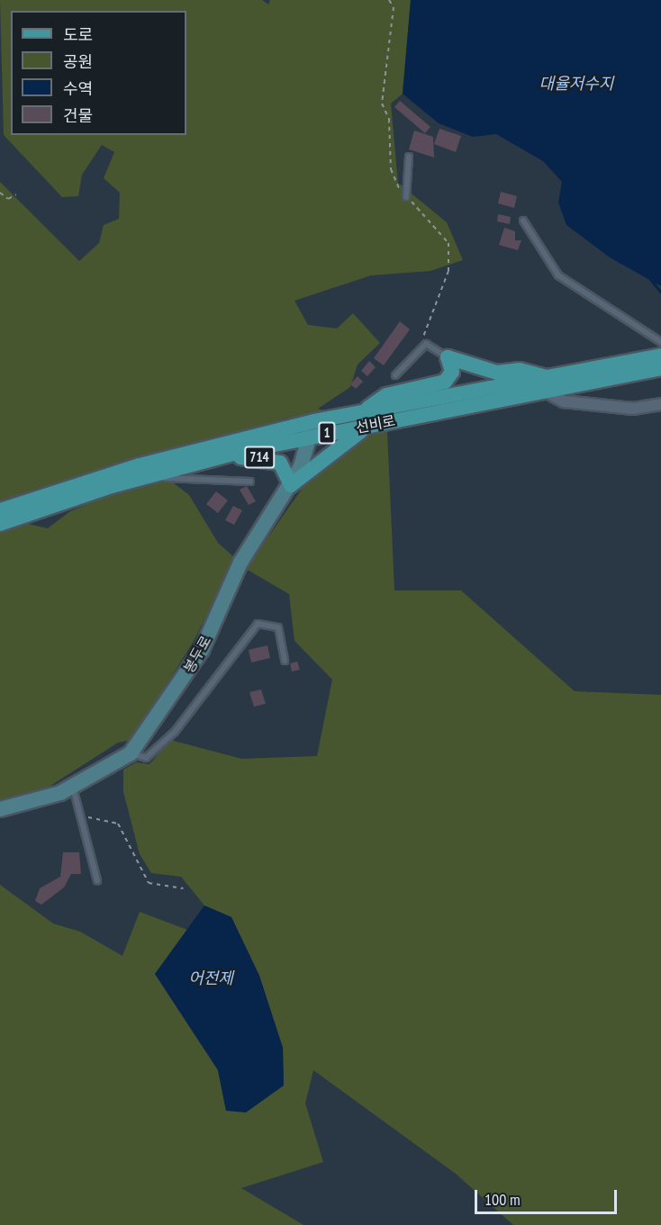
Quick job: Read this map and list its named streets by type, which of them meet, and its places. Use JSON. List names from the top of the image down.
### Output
{
  "streets": {
    "main road": [
      "선비로",
      "1",
      "714",
      "봉두로"
    ]
  },
  "crossings": [
    ["선비로", "714"],
    ["선비로", "봉두로"],
    ["714", "봉두로"]
  ],
  "water": ["대율저수지", "어전제"],
  "legend": [
    "도로",
    "공원",
    "수역",
    "건물"
  ],
  "scale_bar": "100 m"
}
